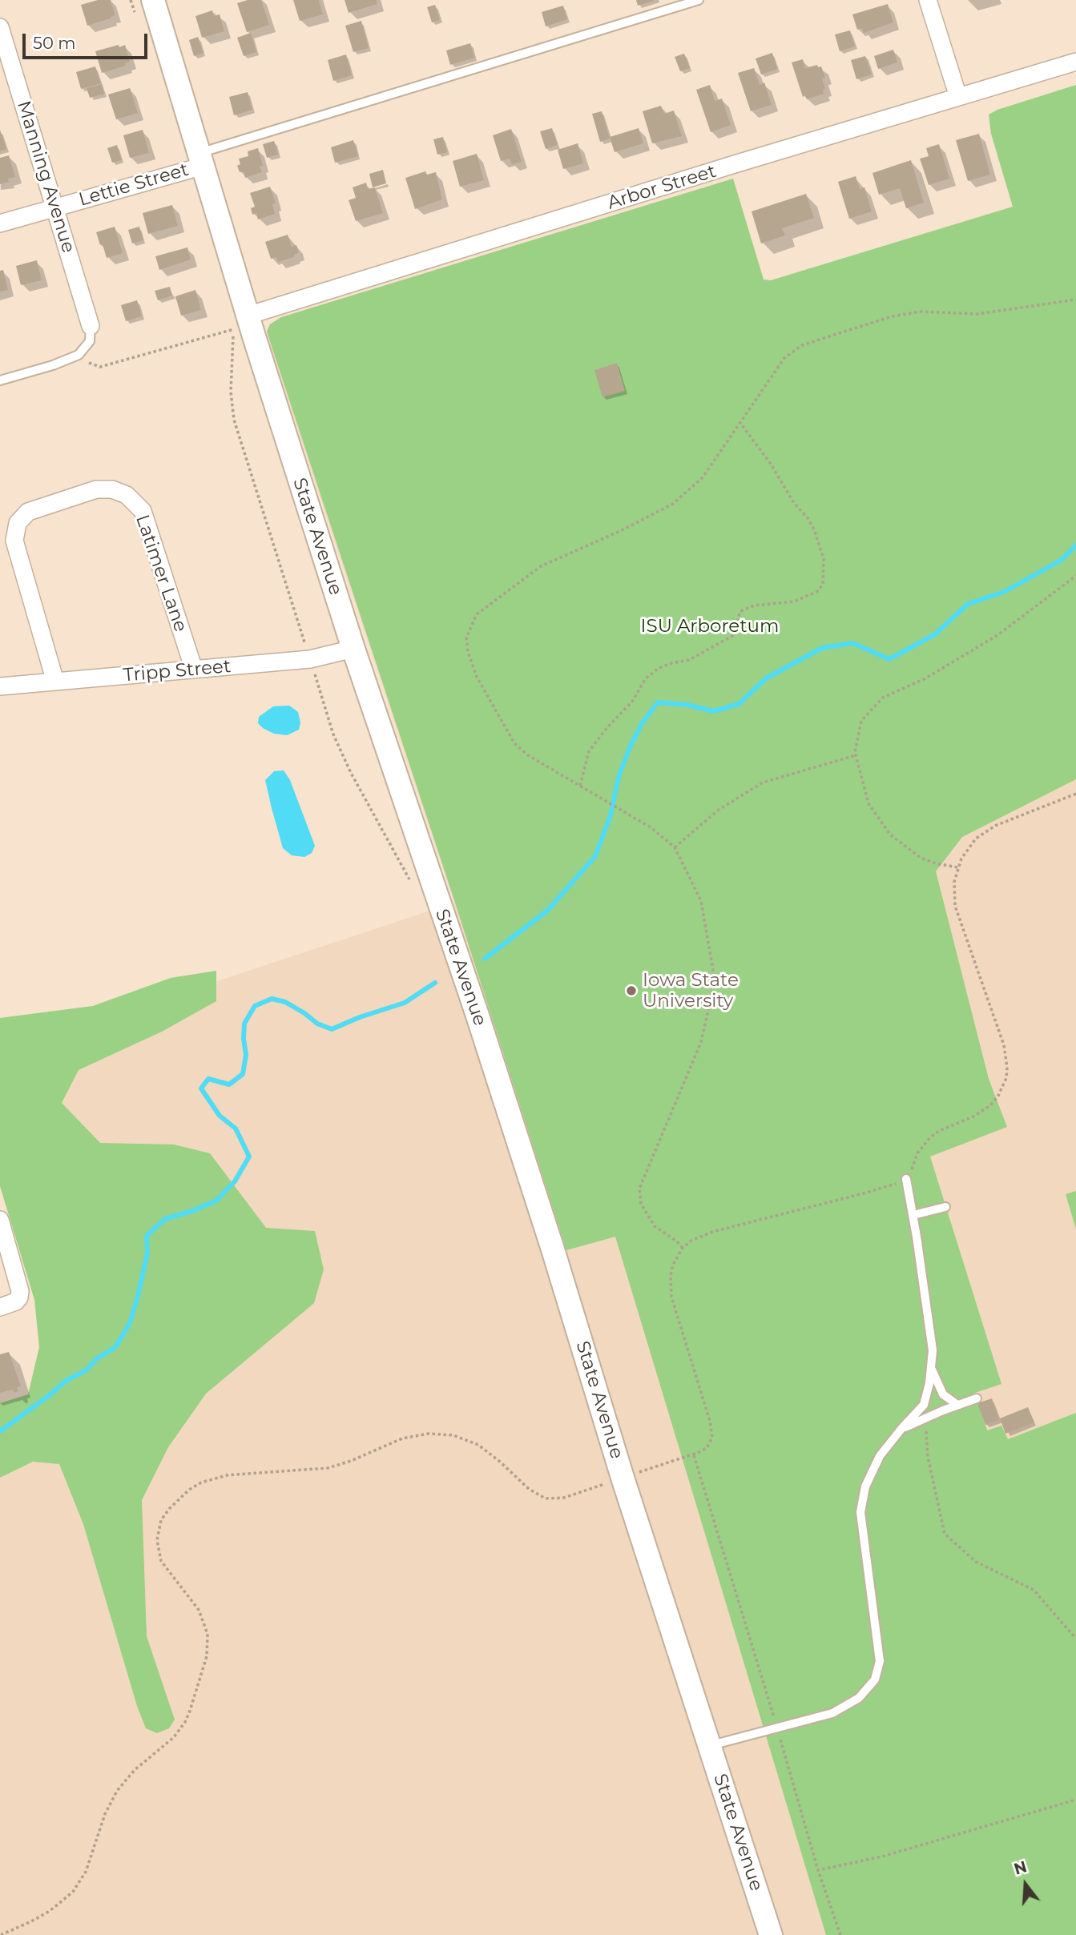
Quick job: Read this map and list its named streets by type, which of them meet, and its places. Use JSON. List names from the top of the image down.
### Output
{
  "streets": {
    "street": [
      "Manning Avenue",
      "Lettie Street",
      "Arbor Street",
      "State Avenue",
      "Latimer Lane",
      "Tripp Street"
    ]
  },
  "crossings": [
    ["Manning Avenue", "Lettie Street"],
    ["Lettie Street", "State Avenue"],
    ["Arbor Street", "State Avenue"],
    ["State Avenue", "Tripp Street"],
    ["Latimer Lane", "Tripp Street"]
  ],
  "parks": ["ISU Arboretum"],
  "places": ["Iowa State University"],
  "scale_bar": "50 m",
  "north": "top"
}
